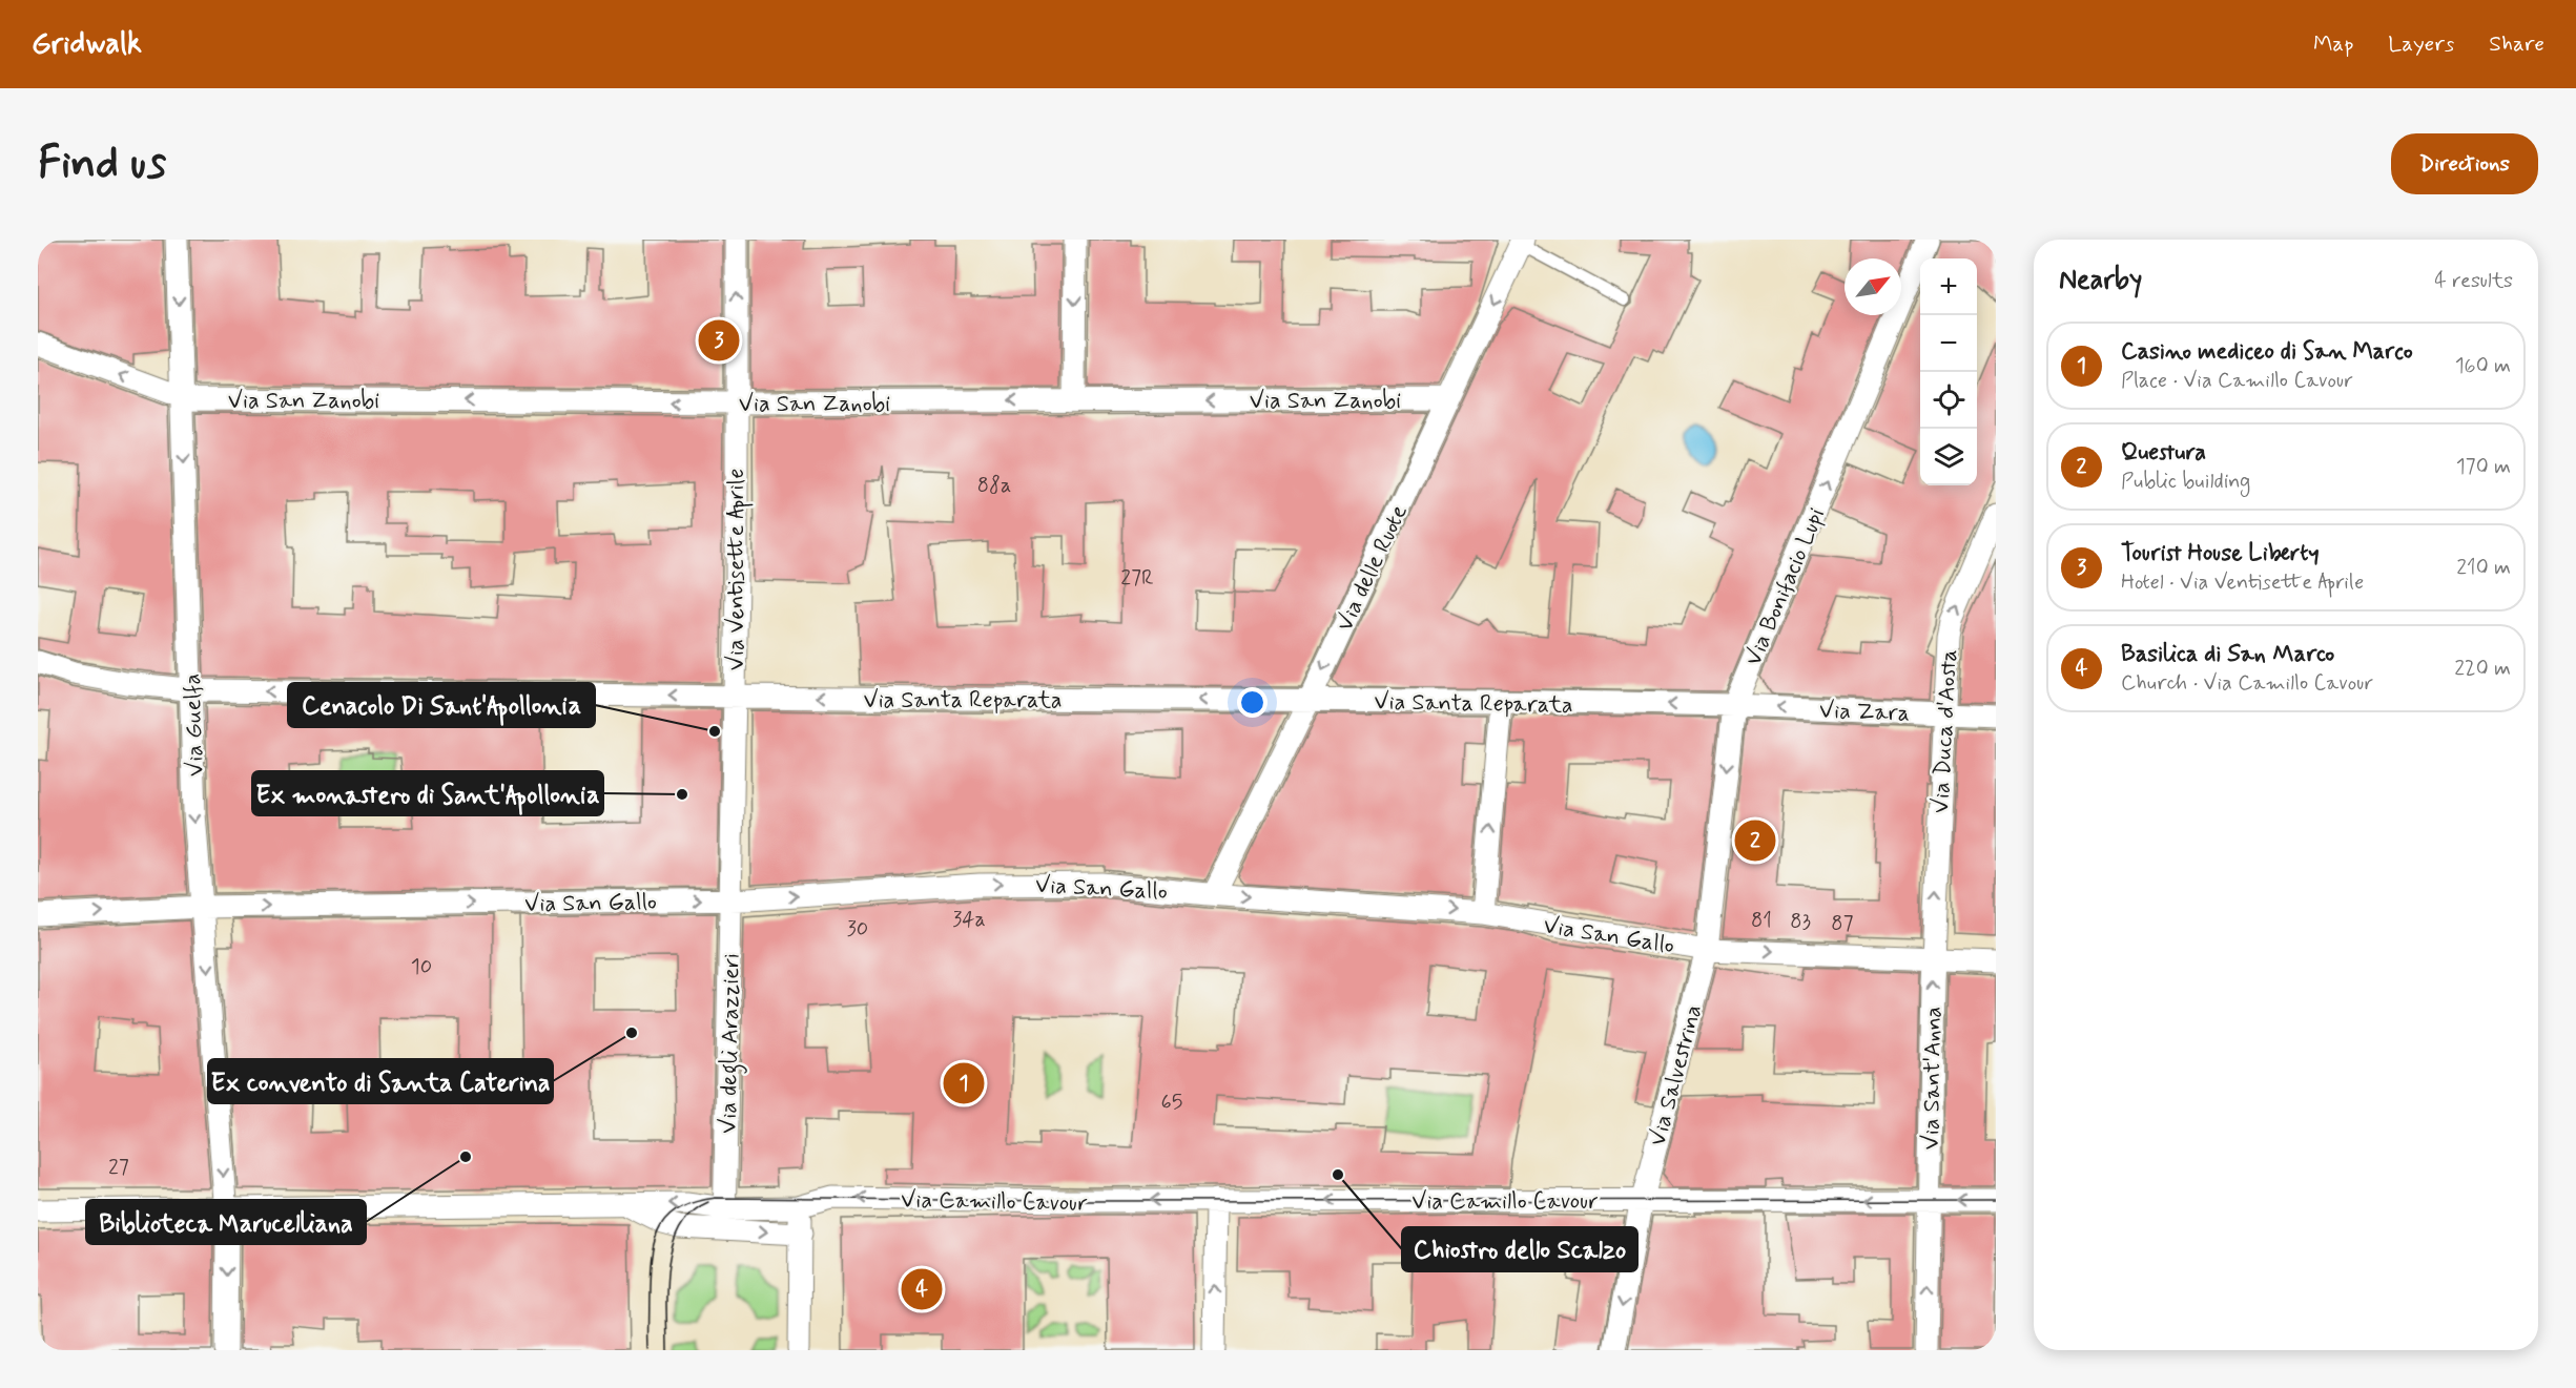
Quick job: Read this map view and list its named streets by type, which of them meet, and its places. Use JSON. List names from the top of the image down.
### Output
{
  "streets": {
    "street": [
      "Via San Zanobi",
      "Via delle Ruote",
      "Via Ventisette Aprile",
      "Via Bonifacio Lupi",
      "Via Santa Reparata",
      "Via Zara",
      "Via Guelfa",
      "Via Duca d'Aosta",
      "Via San Gallo",
      "Via degli Arazzieri",
      "Via Salvestrina",
      "Via Sant'Anna",
      "Via Camillo Cavour"
    ]
  },
  "crossings": [
    ["Via San Zanobi", "Via delle Ruote"],
    ["Via San Zanobi", "Via Ventisette Aprile"],
    ["Via San Zanobi", "Via Guelfa"],
    ["Via delle Ruote", "Via Santa Reparata"],
    ["Via delle Ruote", "Via San Gallo"],
    ["Via Ventisette Aprile", "Via Santa Reparata"],
    ["Via Ventisette Aprile", "Via San Gallo"],
    ["Via Ventisette Aprile", "Via degli Arazzieri"],
    ["Via Bonifacio Lupi", "Via Santa Reparata"],
    ["Via Bonifacio Lupi", "Via Zara"],
    ["Via Bonifacio Lupi", "Via San Gallo"],
    ["Via Bonifacio Lupi", "Via Salvestrina"],
    ["Via Santa Reparata", "Via Zara"],
    ["Via Santa Reparata", "Via Guelfa"],
    ["Via Zara", "Via Duca d'Aosta"],
    ["Via Guelfa", "Via San Gallo"],
    ["Via Duca d'Aosta", "Via San Gallo"],
    ["Via Duca d'Aosta", "Via Sant'Anna"],
    ["Via San Gallo", "Via degli Arazzieri"],
    ["Via San Gallo", "Via Salvestrina"],
    ["Via San Gallo", "Via Sant'Anna"],
    ["Via degli Arazzieri", "Via Camillo Cavour"],
    ["Via Salvestrina", "Via Camillo Cavour"],
    ["Via Sant'Anna", "Via Camillo Cavour"]
  ],
  "one_way": [
    "Via San Zanobi",
    "Via delle Ruote",
    "Via Santa Reparata",
    "Via Zara",
    "Via Guelfa",
    "Via Duca d'Aosta",
    "Via San Gallo",
    "Via Salvestrina",
    "Via Sant'Anna",
    "Via Camillo Cavour"
  ],
  "places": [
    "Cenacolo Di Sant'Apollonia",
    "Ex monastero di Sant'Apollonia",
    "Ex convento di Santa Caterina",
    "Biblioteca Marucelliana",
    "Chiostro dello Scalzo"
  ],
  "house_numbers": [
    "88a",
    "27R",
    "34a",
    "81",
    "83",
    "87",
    "30",
    "10",
    "65",
    "27"
  ],
  "north": "top right",
  "page": {
    "header": "Gridwalk",
    "nav": ["Map", "Layers", "Share"],
    "buttons": "Directions",
    "title": "Find us",
    "heading": ["Nearby", "4 results"],
    "map_buttons": ["+", "−"],
    "pins": [
      "3",
      "2",
      "1",
      "4"
    ],
    "list": [
      {
        "mark": "1",
        "name": "Casino mediceo di San Marco",
        "note": "Place · Via Camillo Cavour",
        "value": "160 m"
      },
      {
        "mark": "2",
        "name": "Questura",
        "note": "Public building",
        "value": "170 m"
      },
      {
        "mark": "3",
        "name": "Tourist House Liberty",
        "note": "Hotel · Via Ventisette Aprile",
        "value": "210 m"
      },
      {
        "mark": "4",
        "name": "Basilica di San Marco",
        "note": "Church · Via Camillo Cavour",
        "value": "220 m"
      }
    ]
  }
}
